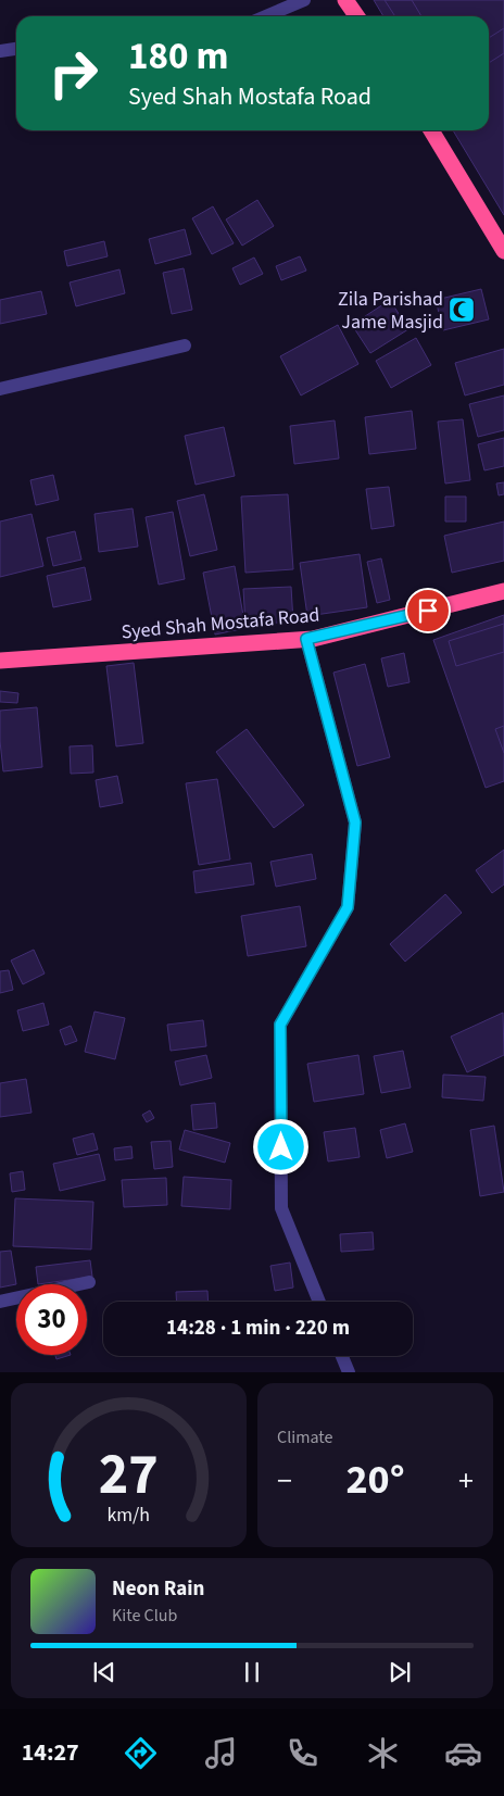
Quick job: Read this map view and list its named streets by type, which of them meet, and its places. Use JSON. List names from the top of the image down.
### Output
{
  "streets": {
    "highway": ["Syed Shah Mostafa Road"]
  },
  "places": {
    "mosque": ["Zila Parishad Jame Masjid"]
  },
  "page": {
    "turn": ["180 m", "Syed Shah Mostafa Road"],
    "limit": "30",
    "trip": "14:28 · 1 min · 220 m",
    "tile": "Climate",
    "heat": ["−", "20°", "+"],
    "song": ["Neon Rain", "Kite Club"],
    "tabs": "14:27",
    "gauge": ["27", "km/h"]
  }
}
